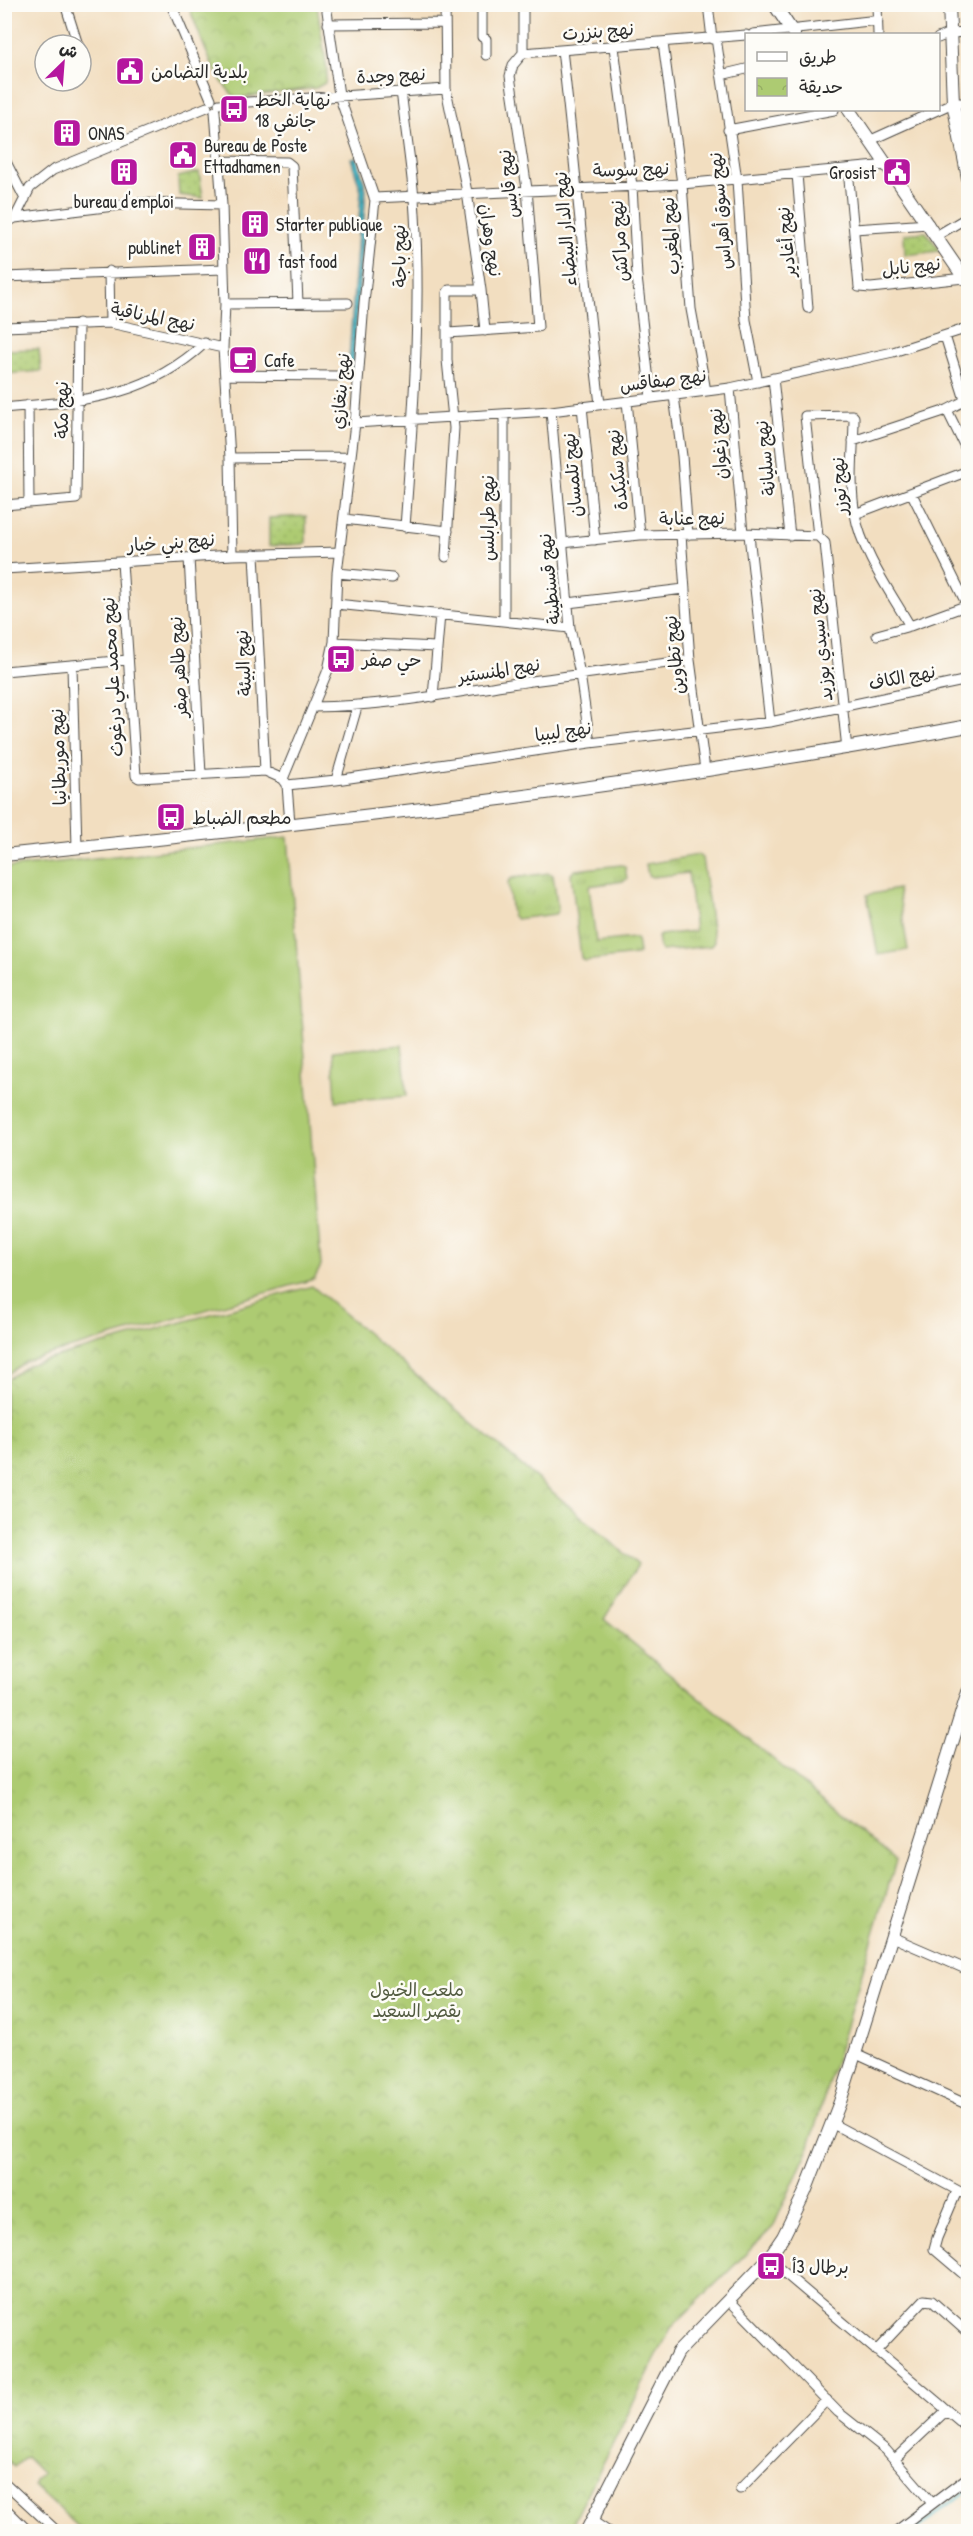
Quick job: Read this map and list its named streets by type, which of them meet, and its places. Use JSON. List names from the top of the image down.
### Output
{
  "streets": {
    "street": [
      "نهج بنزرت",
      "نهج وجدة",
      "نهج سوسة",
      "نهج قابس",
      "نهج سوق أهراس",
      "نهج الدار البيضاء",
      "نهج المغرب",
      "نهج وهران",
      "نهج مراكش",
      "نهج أغادير",
      "نهج باجة",
      "نهج نابل",
      "نهج المرناقية",
      "نهج صفاقس",
      "نهج بنغازي",
      "نهج مكة",
      "نهج زغوان",
      "نهج سليانة",
      "نهج سكيكدة",
      "نهج تلمسان",
      "نهج توزر",
      "نهج طرابلس",
      "نهج عنابة",
      "نهج بني خيار",
      "نهج قسنطينة",
      "نهج سيدي بوزيد",
      "نهج تطاوين",
      "نهج البيئة",
      "نهج طاهر صفر",
      "نهج المنستير",
      "نهج محمد علي درغوث",
      "نهج الكاف",
      "نهج ليبيا",
      "نهج موريطانيا"
    ]
  },
  "crossings": [
    ["نهج بنزرت", "نهج قابس"],
    ["نهج بنزرت", "نهج سوق أهراس"],
    ["نهج بنزرت", "نهج الدار البيضاء"],
    ["نهج بنزرت", "نهج المغرب"],
    ["نهج بنزرت", "نهج مراكش"],
    ["نهج وجدة", "نهج وهران"],
    ["نهج وجدة", "نهج باجة"],
    ["نهج وجدة", "نهج بنغازي"],
    ["نهج سوسة", "نهج قابس"],
    ["نهج سوسة", "نهج سوق أهراس"],
    ["نهج سوسة", "نهج الدار البيضاء"],
    ["نهج سوسة", "نهج المغرب"],
    ["نهج سوسة", "نهج وهران"],
    ["نهج سوسة", "نهج مراكش"],
    ["نهج سوسة", "نهج أغادير"],
    ["نهج سوسة", "نهج باجة"],
    ["نهج سوسة", "نهج بنغازي"],
    ["نهج سوق أهراس", "نهج صفاقس"],
    ["نهج الدار البيضاء", "نهج صفاقس"],
    ["نهج المغرب", "نهج صفاقس"],
    ["نهج وهران", "نهج صفاقس"],
    ["نهج مراكش", "نهج صفاقس"],
    ["نهج باجة", "نهج صفاقس"],
    ["نهج المرناقية", "نهج مكة"],
    ["نهج صفاقس", "نهج بنغازي"],
    ["نهج صفاقس", "نهج زغوان"],
    ["نهج صفاقس", "نهج سليانة"],
    ["نهج صفاقس", "نهج سكيكدة"],
    ["نهج صفاقس", "نهج تلمسان"],
    ["نهج صفاقس", "نهج طرابلس"],
    ["نهج صفاقس", "نهج قسنطينة"],
    ["نهج صفاقس", "نهج تطاوين"],
    ["نهج بنغازي", "نهج بني خيار"],
    ["نهج بنغازي", "نهج المنستير"],
    ["نهج بنغازي", "نهج محمد علي درغوث"],
    ["نهج بنغازي", "نهج ليبيا"],
    ["نهج زغوان", "نهج عنابة"],
    ["نهج زغوان", "نهج ليبيا"],
    ["نهج سليانة", "نهج عنابة"],
    ["نهج سكيكدة", "نهج عنابة"],
    ["نهج تلمسان", "نهج عنابة"],
    ["نهج توزر", "نهج سيدي بوزيد"],
    ["نهج عنابة", "نهج قسنطينة"],
    ["نهج عنابة", "نهج سيدي بوزيد"],
    ["نهج عنابة", "نهج تطاوين"],
    ["نهج بني خيار", "نهج البيئة"],
    ["نهج بني خيار", "نهج طاهر صفر"],
    ["نهج بني خيار", "نهج محمد علي درغوث"],
    ["نهج قسنطينة", "نهج المنستير"],
    ["نهج قسنطينة", "نهج ليبيا"],
    ["نهج سيدي بوزيد", "نهج الكاف"],
    ["نهج سيدي بوزيد", "نهج ليبيا"],
    ["نهج تطاوين", "نهج المنستير"],
    ["نهج تطاوين", "نهج ليبيا"],
    ["نهج البيئة", "نهج محمد علي درغوث"],
    ["نهج طاهر صفر", "نهج محمد علي درغوث"],
    ["نهج محمد علي درغوث", "نهج ليبيا"],
    ["نهج الكاف", "نهج ليبيا"]
  ],
  "parks": ["ملعب الخيول بقصر السعيد"],
  "places": {
    "public building": ["بلدية التضامن", "Bureau de Poste Ettadhamen", "Grosist"],
    "bus stop": [
      "نهاية الخط 18 جانفي",
      "حي صفر",
      "مطعم الضباط",
      "برطال 3أ"
    ],
    "building": [
      "ONAS",
      "bureau d'emploi",
      "Starter publique",
      "publinet"
    ],
    "restaurant": ["fast food"],
    "cafe": ["Cafe"]
  },
  "legend": ["طريق", "حديقة"],
  "north": "top right"
}
